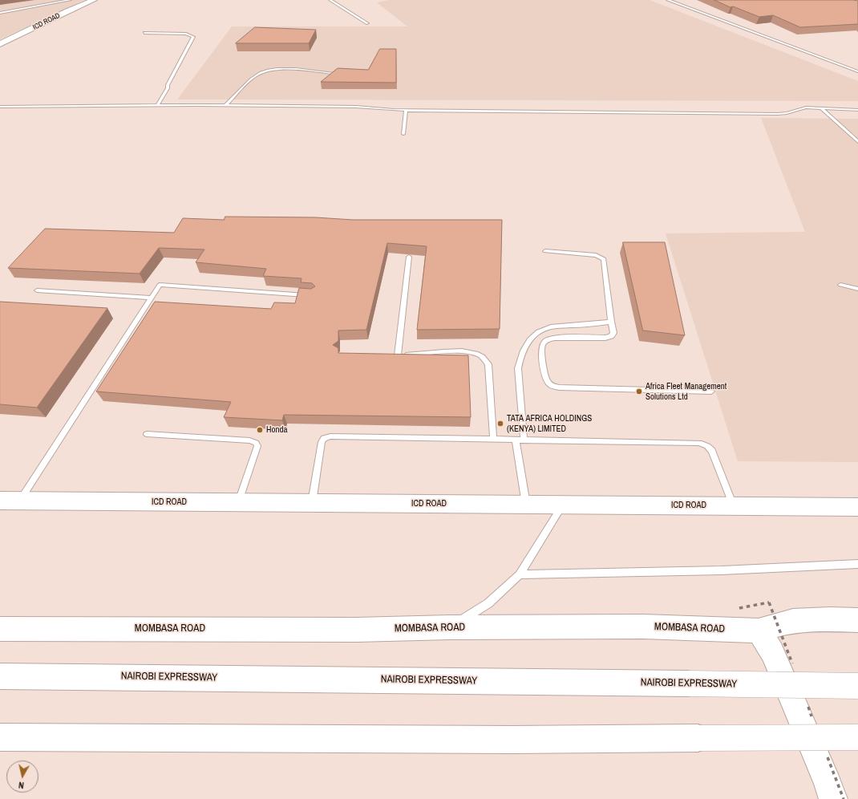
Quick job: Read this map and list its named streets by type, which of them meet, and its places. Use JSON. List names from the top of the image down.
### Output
{
  "streets": {
    "main road": ["ICD ROAD", "MOMBASA ROAD", "NAIROBI EXPRESSWAY"]
  },
  "places": ["Africa Fleet Management Solutions Ltd", "TATA AFRICA HOLDINGS (KENYA) LIMITED", "Honda"],
  "north": "bottom"
}
